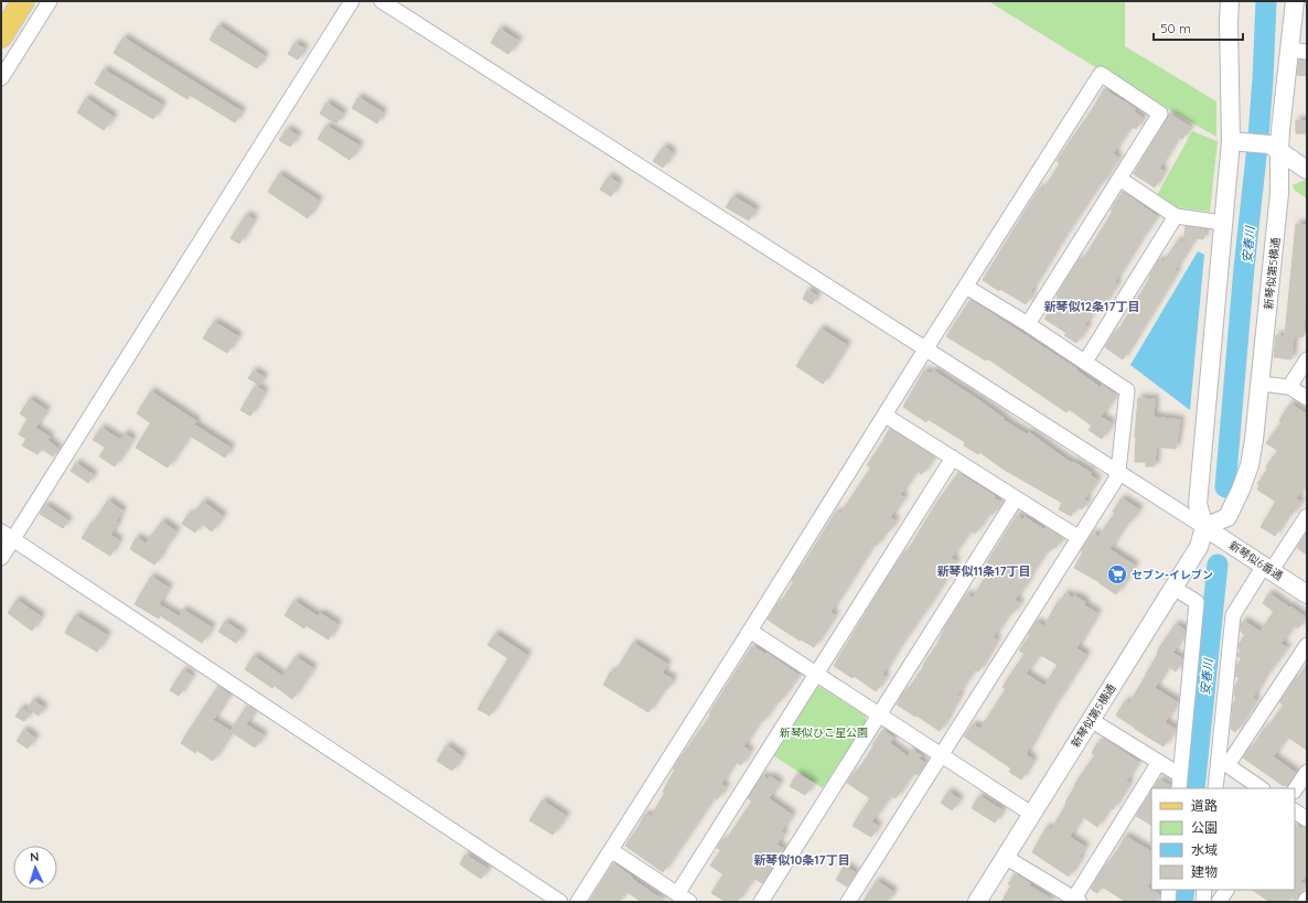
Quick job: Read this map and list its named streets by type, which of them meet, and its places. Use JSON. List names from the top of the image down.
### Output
{
  "streets": {
    "street": ["新琴似第5横通", "新琴似6番通"]
  },
  "crossings": [
    ["新琴似第5横通", "新琴似6番通"]
  ],
  "districts": ["新琴似12条17丁目", "新琴似11条17丁目", "新琴似10条17丁目"],
  "water": ["安春川"],
  "parks": ["新琴似ひこ星公園"],
  "places": {
    "supermarket": ["セブン-イレブン"]
  },
  "legend": [
    "道路",
    "公園",
    "水域",
    "建物"
  ],
  "scale_bar": "50 m",
  "north": "top"
}
